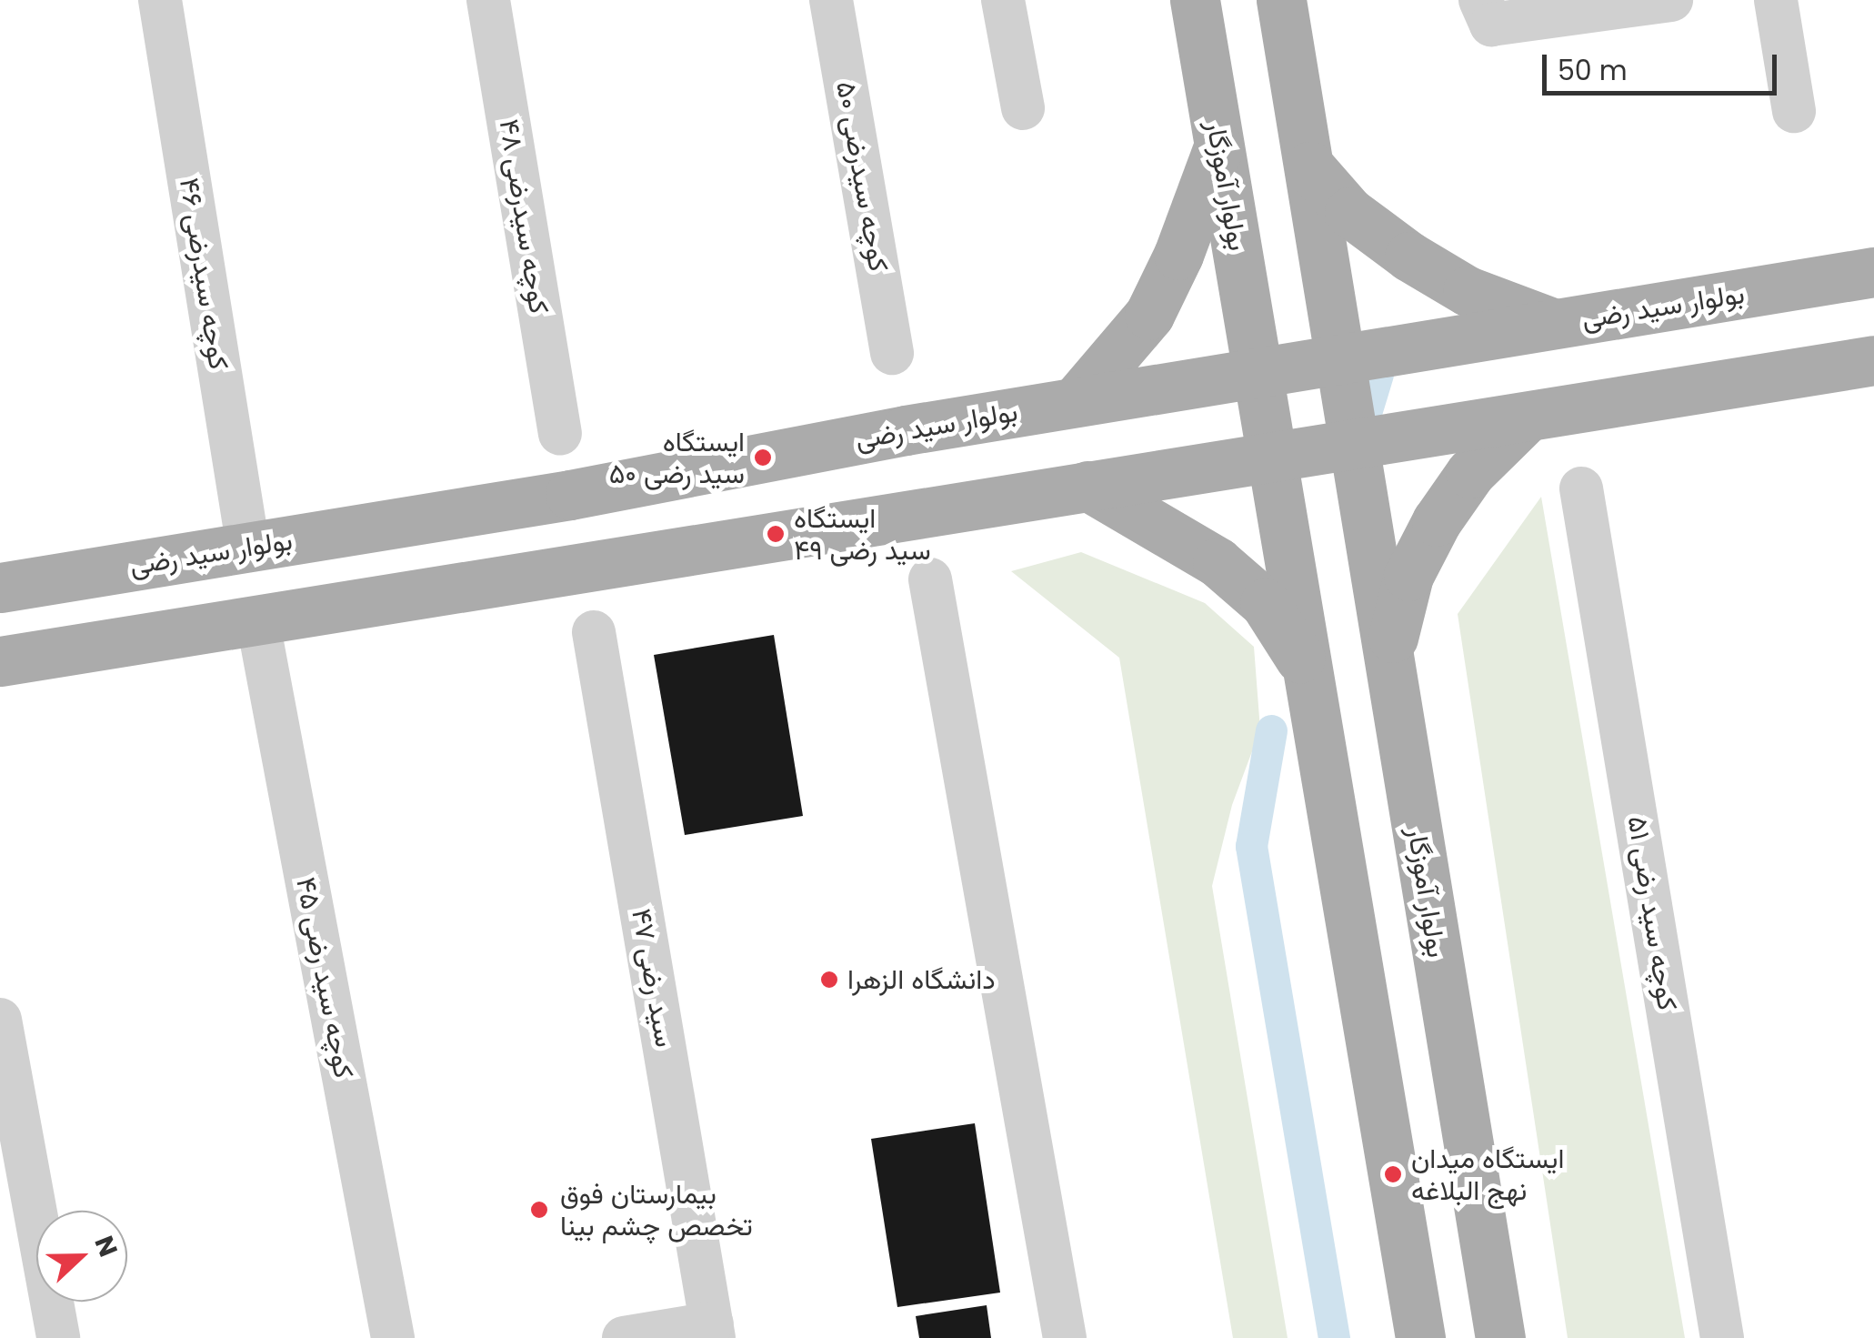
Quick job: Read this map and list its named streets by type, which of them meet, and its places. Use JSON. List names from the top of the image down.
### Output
{
  "streets": {
    "main road": ["بولوار آموزگار", "بولوار سید رضی"],
    "street": [
      "کوچه سیدرضی ۵۰",
      "کوچه سیدرضی ۴۸",
      "کوچه سیدرضی ۴۶",
      "کوچه سید رضی ۵۱",
      "کوچه سید رضی ۴۵",
      "سید رضی ۴۷"
    ]
  },
  "crossings": [
    ["بولوار آموزگار", "بولوار سید رضی"],
    ["کوچه سیدرضی ۴۶", "بولوار سید رضی"]
  ],
  "places": [
    "ایستگاه سید رضی ۵۰",
    "ایستگاه سید رضی ۴۹",
    "دانشگاه الزهرا",
    "ایستگاه میدان نهج البلاغه",
    "بیمارستان فوق تخصص چشم بینا"
  ],
  "scale_bar": "50 m",
  "north": "right"
}
